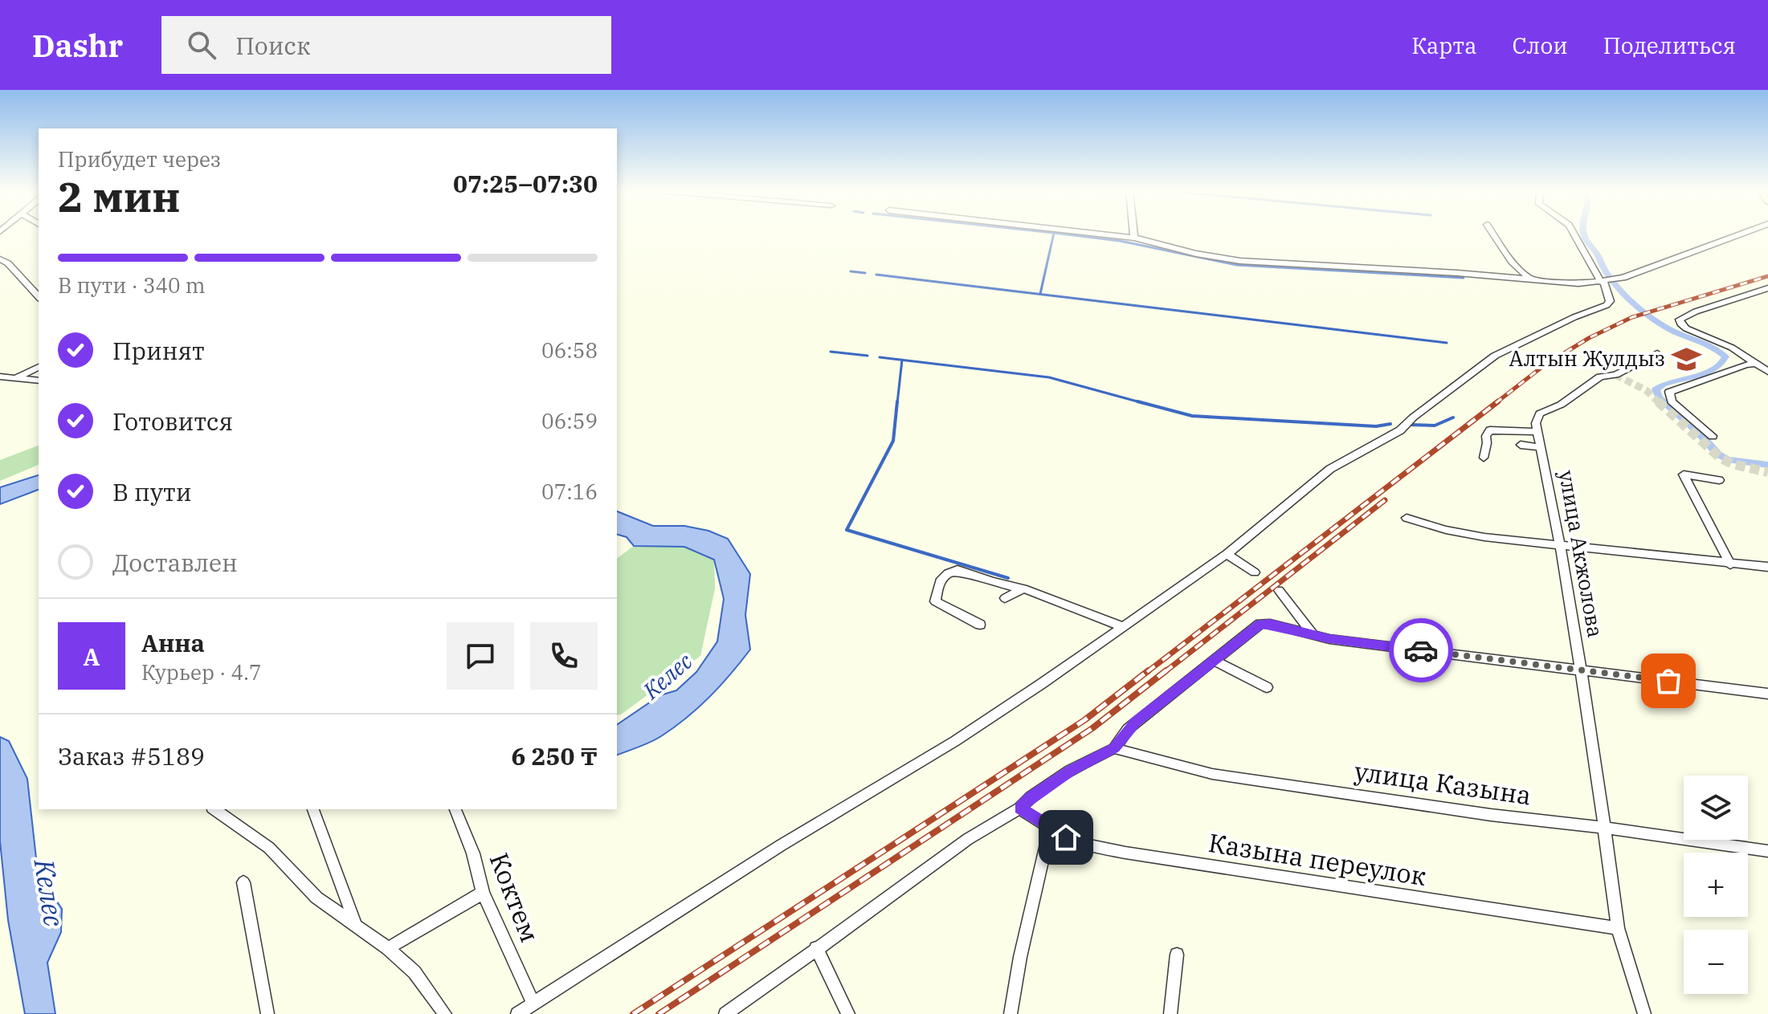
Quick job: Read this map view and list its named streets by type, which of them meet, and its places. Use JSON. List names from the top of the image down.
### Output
{
  "streets": {
    "street": [
      "улица Акжолова",
      "улица Казына",
      "Казына переулок",
      "Коктем"
    ]
  },
  "crossings": [
    ["улица Акжолова", "улица Казына"],
    ["улица Акжолова", "Казына переулок"]
  ],
  "water": ["Келес"],
  "places": {
    "school or university": ["Алтын Жулдыз"]
  },
  "page": {
    "header": "Dashr",
    "search": "Поиск",
    "nav": ["Карта", "Слои", "Поделиться"],
    "heading": ["2 мин", "Прибудет через", "07:25–07:30"],
    "panel": [
      "Анна",
      "Курьер · 4.7",
      "Заказ #5189",
      "6 250 ₸"
    ],
    "bar": "В пути · 340 m",
    "list": [
      ["Принят", "06:58"],
      ["Готовится", "06:59"],
      ["В пути", "07:16"],
      "Доставлен"
    ],
    "round": "А",
    "map_buttons": ["+", "−"]
  }
}
